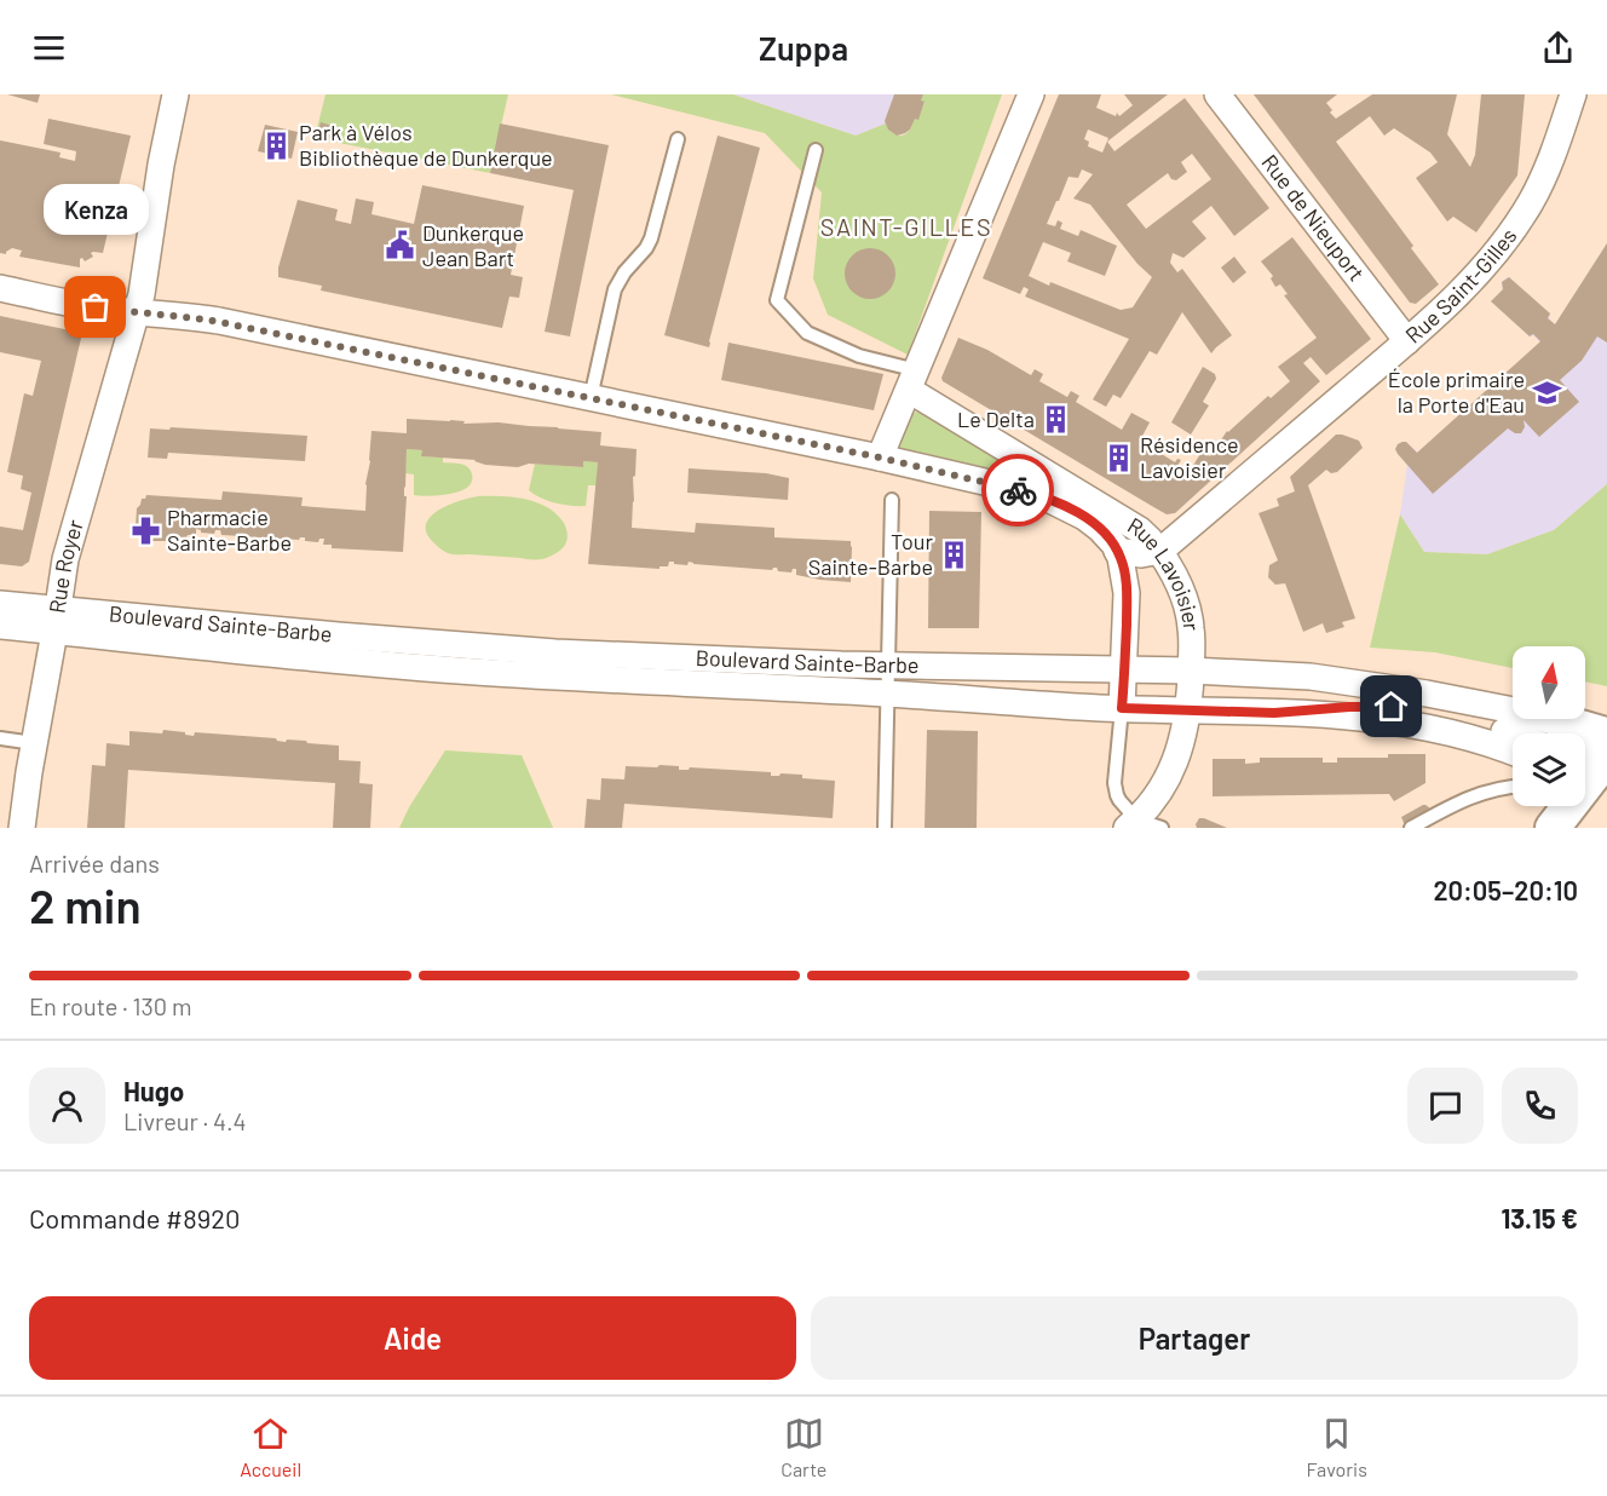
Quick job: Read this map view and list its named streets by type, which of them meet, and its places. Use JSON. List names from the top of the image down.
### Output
{
  "streets": {
    "street": [
      "Rue de Nieuport",
      "Rue Saint-Gilles",
      "Rue Royer",
      "Rue Lavoisier",
      "Boulevard Sainte-Barbe"
    ]
  },
  "crossings": [
    ["Rue de Nieuport", "Rue Saint-Gilles"],
    ["Rue Saint-Gilles", "Rue Lavoisier"],
    ["Rue Royer", "Boulevard Sainte-Barbe"],
    ["Rue Lavoisier", "Boulevard Sainte-Barbe"]
  ],
  "districts": ["SAINT-GILLES"],
  "places": {
    "building": [
      "Park à Vélos Bibliothèque de Dunkerque",
      "Le Delta",
      "Résidence Lavoisier",
      "Tour Sainte-Barbe"
    ],
    "public building": ["Dunkerque Jean Bart"],
    "other": ["Kenza"],
    "school or university": ["École primaire la Porte d'Eau"],
    "pharmacy": ["Pharmacie Sainte-Barbe"]
  },
  "north": "top",
  "page": {
    "header": "Zuppa",
    "bubble": "Kenza",
    "heading": ["2 min", "Arrivée dans", "20:05–20:10"],
    "panel": [
      "Hugo",
      "Livreur · 4.4",
      "Commande #8920",
      "13.15 €"
    ],
    "bar": "En route · 130 m",
    "buttons": ["Aide", "Partager"],
    "tabs": ["Accueil", "Carte", "Favoris"]
  }
}
